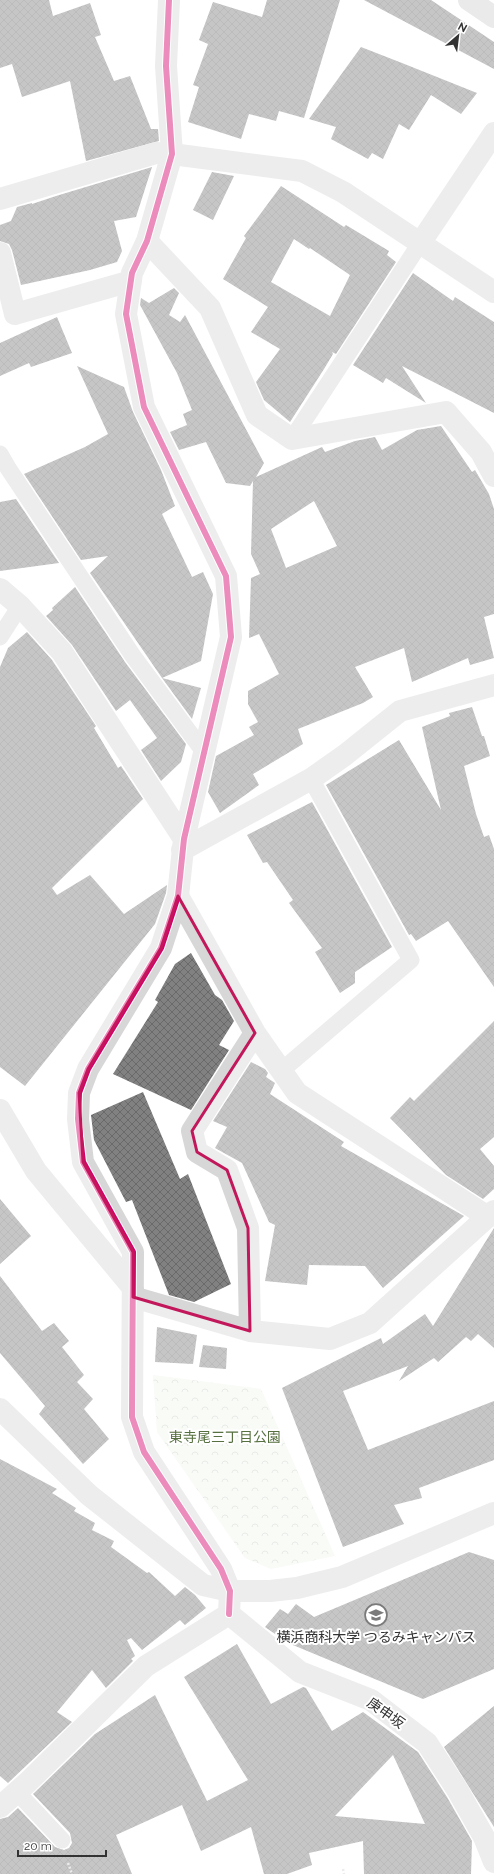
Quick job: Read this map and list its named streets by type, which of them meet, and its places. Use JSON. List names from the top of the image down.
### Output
{
  "streets": {
    "street": ["庚申坂"]
  },
  "parks": ["東寺尾三丁目公園"],
  "places": {
    "school or university": ["横浜商科大学 つるみキャンパス"]
  },
  "scale_bar": "20 m",
  "north": "top right"
}
